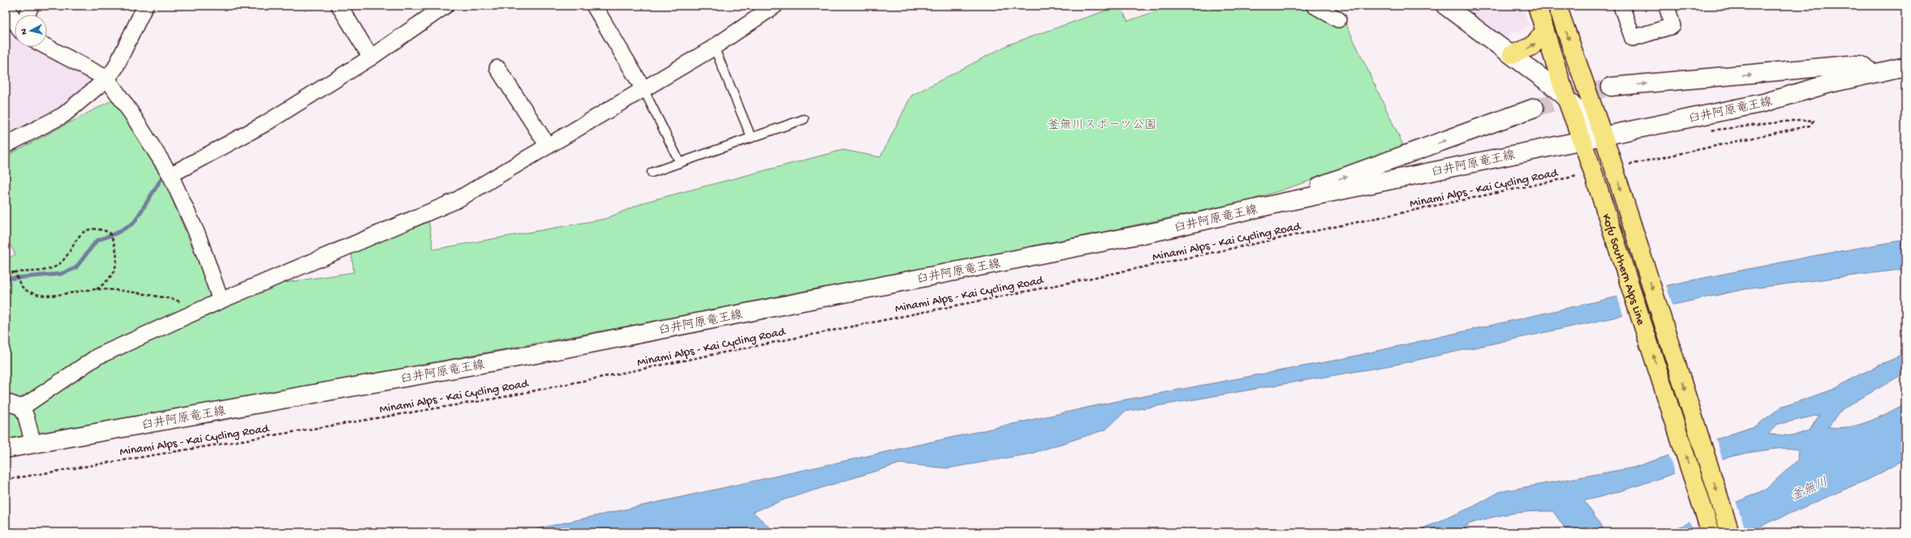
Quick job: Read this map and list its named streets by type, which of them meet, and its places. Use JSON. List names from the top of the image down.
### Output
{
  "streets": {
    "main road": ["臼井阿原竜王線", "Kofu Southern Alps Line"],
    "path": ["Minami Alps - Kai Cycling Road"]
  },
  "crossings": [
    ["臼井阿原竜王線", "Kofu Southern Alps Line"]
  ],
  "water": ["釜無川"],
  "parks": ["釜無川スポーツ公園"],
  "north": "left"
}
